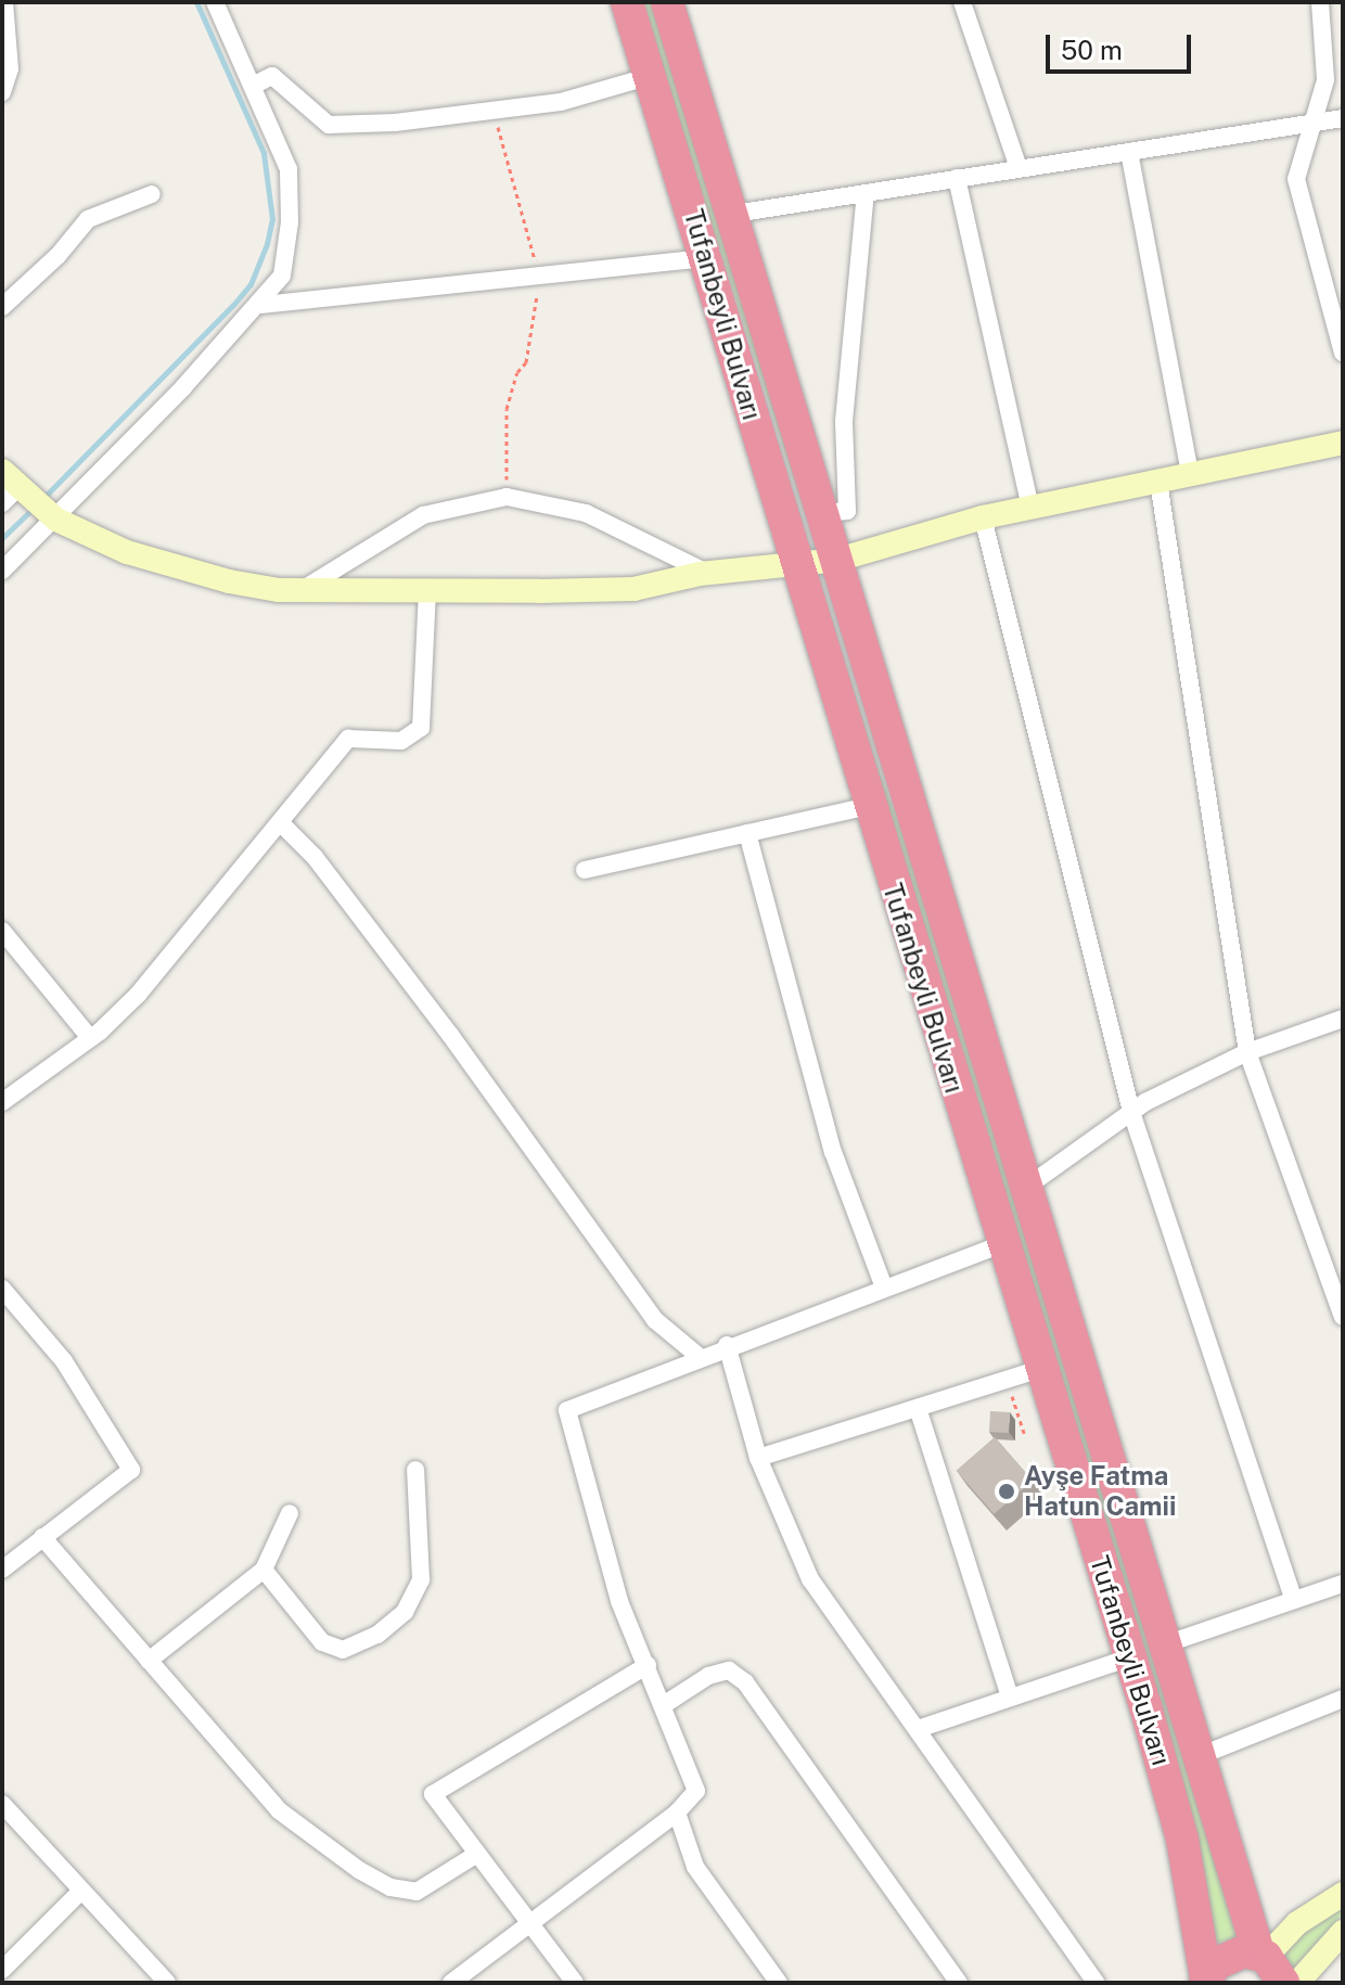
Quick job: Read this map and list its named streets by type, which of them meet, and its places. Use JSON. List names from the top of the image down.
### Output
{
  "streets": {
    "highway": ["Tufanbeyli Bulvarı"]
  },
  "places": ["Ayşe Fatma Hatun Camii"],
  "scale_bar": "50 m"
}
